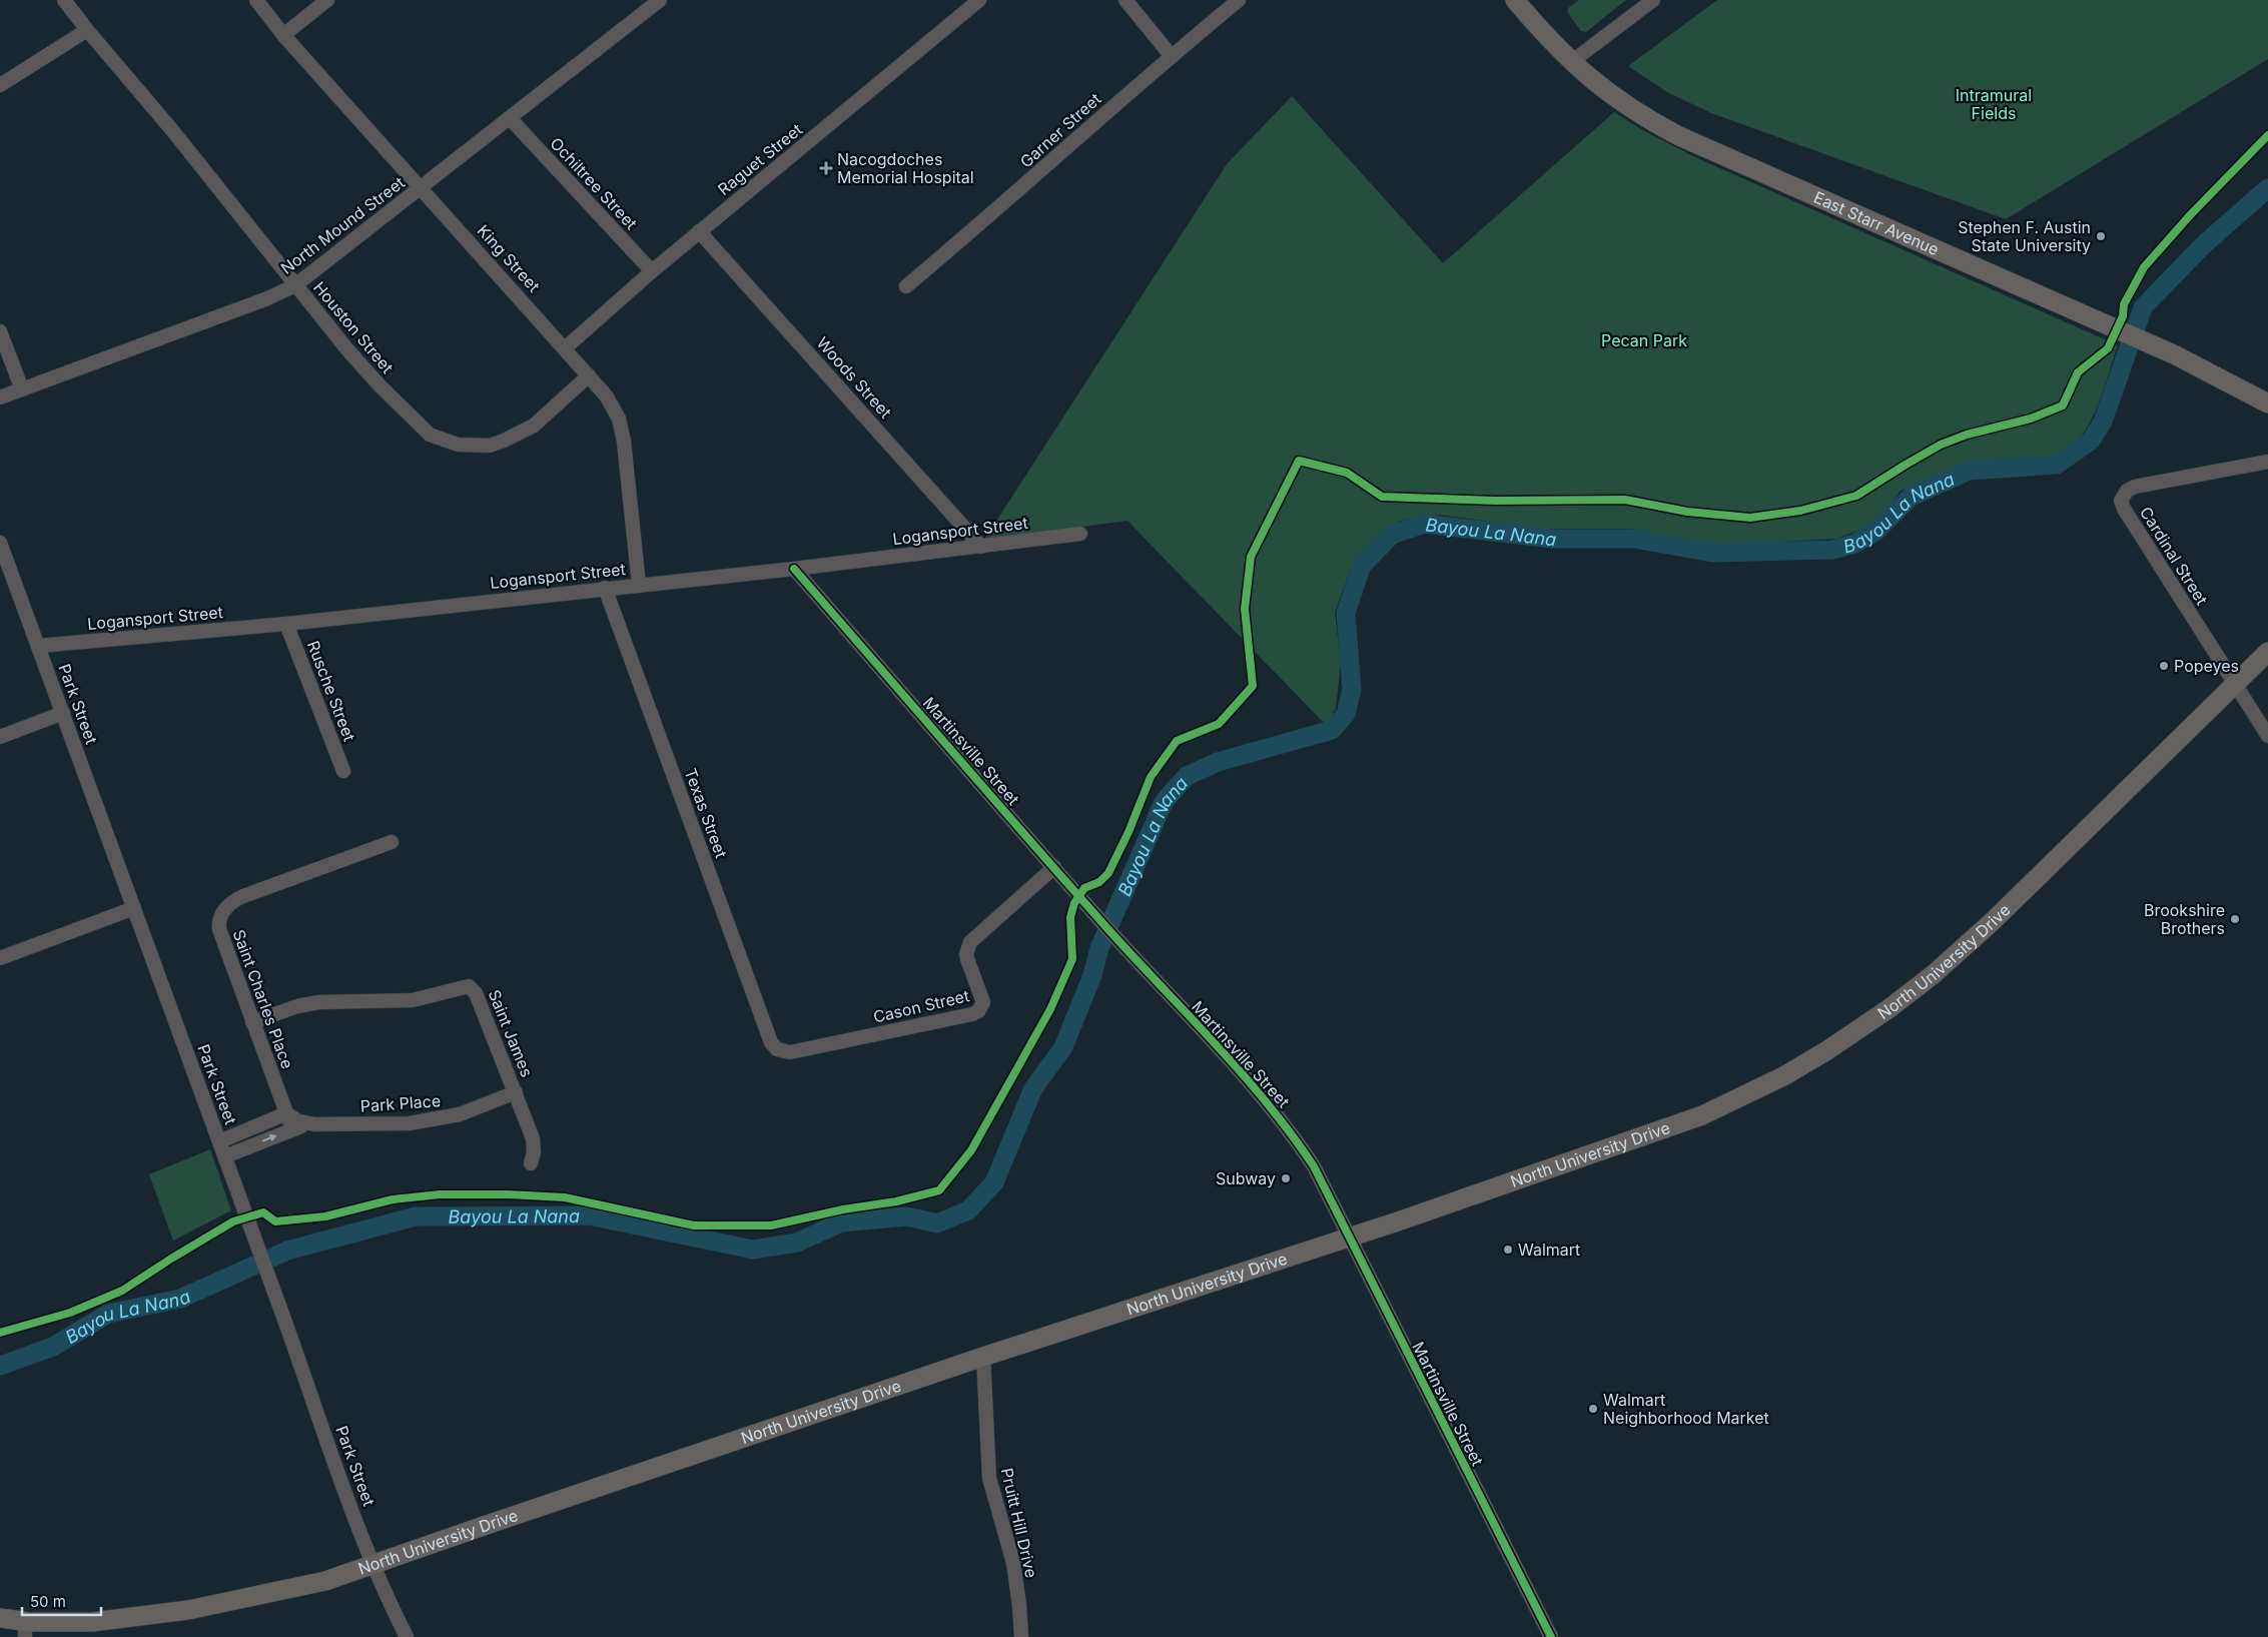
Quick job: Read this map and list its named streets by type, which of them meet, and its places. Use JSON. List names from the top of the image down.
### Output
{
  "streets": {
    "main road": ["East Starr Avenue", "North University Drive"],
    "street": [
      "Garner Street",
      "Raguet Street",
      "Ochiltree Street",
      "North Mound Street",
      "King Street",
      "Houston Street",
      "Woods Street",
      "Logansport Street",
      "Cardinal Street",
      "Rusche Street",
      "Park Street",
      "Martinsville Street",
      "Texas Street",
      "Saint Charles Place",
      "Cason Street",
      "Saint James",
      "Park Place",
      "Pruitt Hill Drive"
    ]
  },
  "crossings": [
    ["Raguet Street", "Ochiltree Street"],
    ["Raguet Street", "King Street"],
    ["Raguet Street", "Woods Street"],
    ["Ochiltree Street", "North Mound Street"],
    ["North Mound Street", "King Street"],
    ["North Mound Street", "Houston Street"],
    ["King Street", "Houston Street"],
    ["King Street", "Logansport Street"],
    ["Woods Street", "Logansport Street"],
    ["Logansport Street", "Rusche Street"],
    ["Logansport Street", "Park Street"],
    ["Logansport Street", "Martinsville Street"],
    ["Logansport Street", "Texas Street"],
    ["Cardinal Street", "North University Drive"],
    ["Park Street", "North University Drive"],
    ["Park Street", "Park Place"],
    ["Martinsville Street", "North University Drive"],
    ["Martinsville Street", "Cason Street"],
    ["Texas Street", "Cason Street"],
    ["North University Drive", "Pruitt Hill Drive"],
    ["Saint Charles Place", "Saint James"],
    ["Saint Charles Place", "Park Place"],
    ["Saint James", "Park Place"]
  ],
  "water": ["Bayou La Nana"],
  "parks": ["Intramural Fields", "Pecan Park"],
  "places": {
    "health": ["Nacogdoches Memorial Hospital"],
    "other": [
      "Stephen F. Austin State University",
      "Popeyes",
      "Brookshire Brothers",
      "Subway",
      "Walmart",
      "Walmart Neighborhood Market"
    ]
  },
  "scale_bar": "50 m"
}
